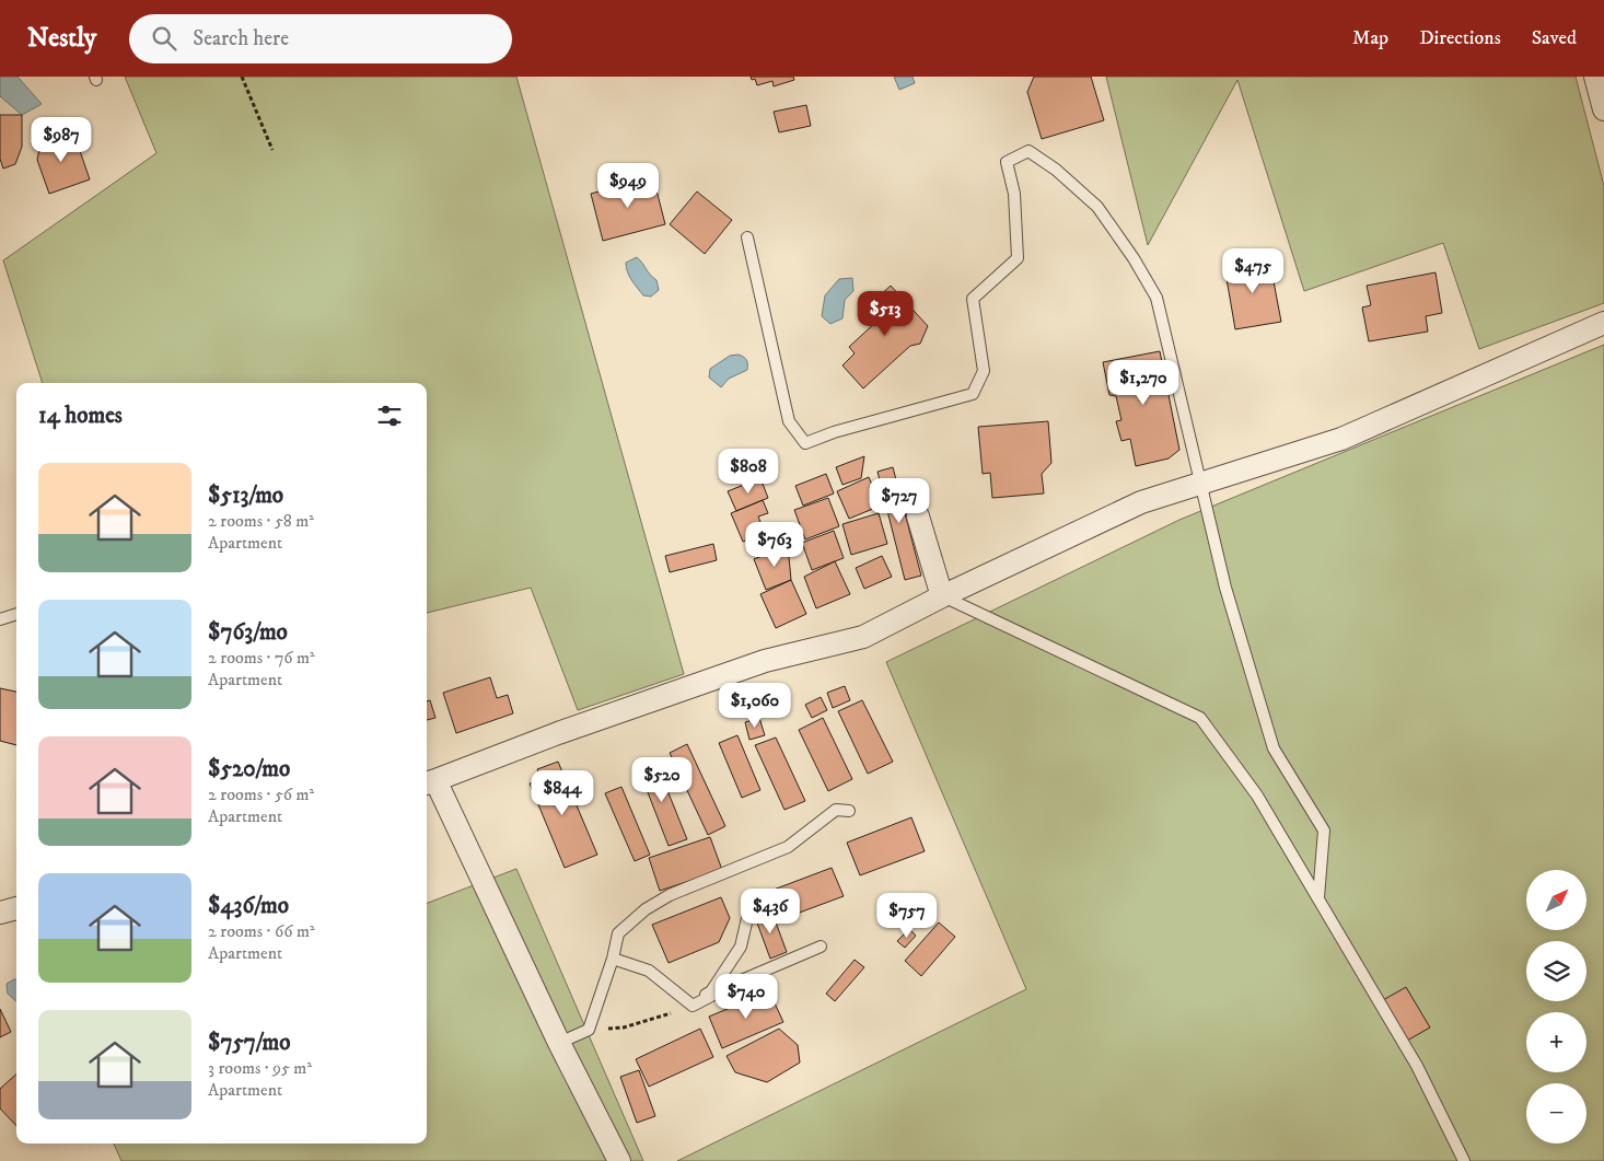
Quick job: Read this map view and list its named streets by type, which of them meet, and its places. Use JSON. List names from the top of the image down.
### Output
{
  "north": "top right",
  "page": {
    "header": "Nestly",
    "search": "Search here",
    "nav": ["Map", "Directions", "Saved"],
    "price": [
      "$987",
      "$949",
      "$475",
      "$513",
      "$1,270",
      "$808",
      "$727",
      "$763",
      "$1,060",
      "$520",
      "$844",
      "$436",
      "$757",
      "$740"
    ],
    "heading": "14 homes",
    "list": [
      {
        "name": "$513/mo",
        "note": "2 rooms · 58 m² · Apartment"
      },
      {
        "name": "$763/mo",
        "note": "2 rooms · 76 m² · Apartment"
      },
      {
        "name": "$520/mo",
        "note": "2 rooms · 56 m² · Apartment"
      },
      {
        "name": "$436/mo",
        "note": "2 rooms · 66 m² · Apartment"
      },
      {
        "name": "$757/mo",
        "note": "3 rooms · 95 m² · Apartment"
      }
    ],
    "map_buttons": ["+", "−"]
  }
}
